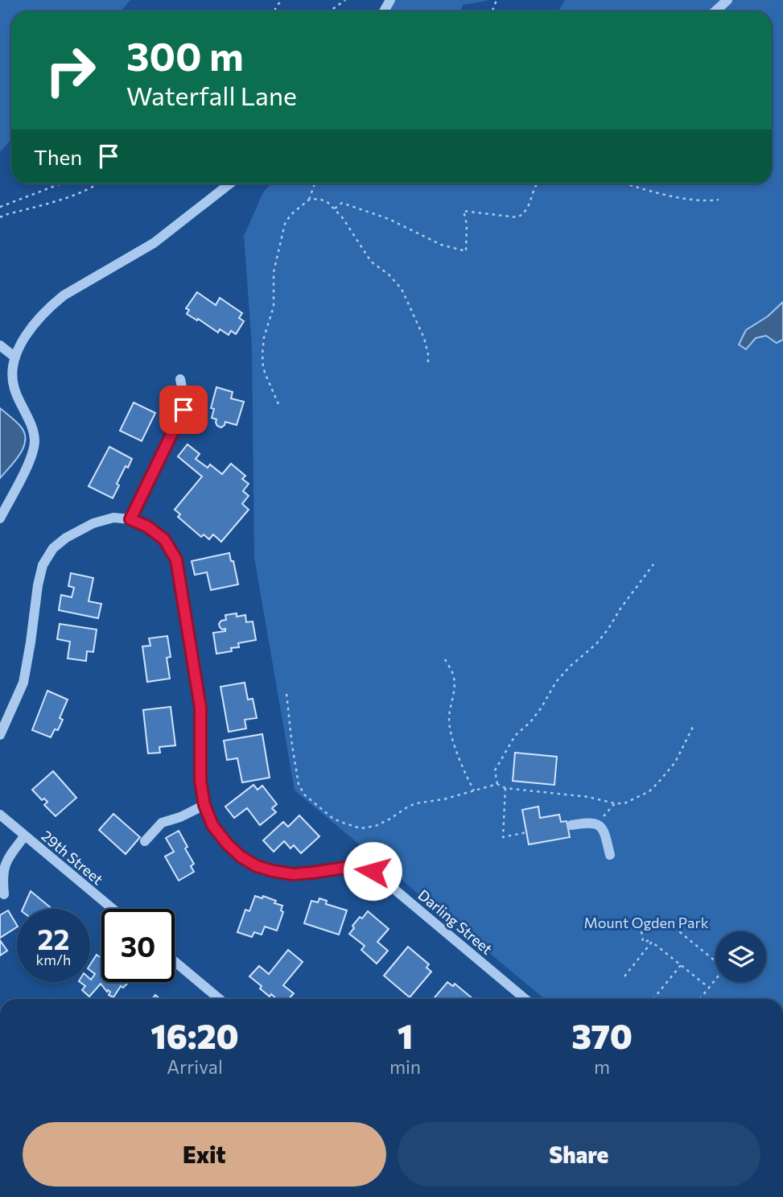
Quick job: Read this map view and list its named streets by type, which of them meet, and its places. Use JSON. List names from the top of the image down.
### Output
{
  "streets": {
    "street": ["29th Street", "Darling Street"]
  },
  "parks": ["Mount Ogden Park"],
  "page": {
    "turn": ["300 m", "Waterfall Lane"],
    "then": "Then",
    "speed": "22 km/h",
    "limit": "30",
    "eta": [
      "16:20",
      "Arrival",
      "1",
      "min",
      "370",
      "m"
    ],
    "buttons": ["Exit", "Share"]
  }
}
